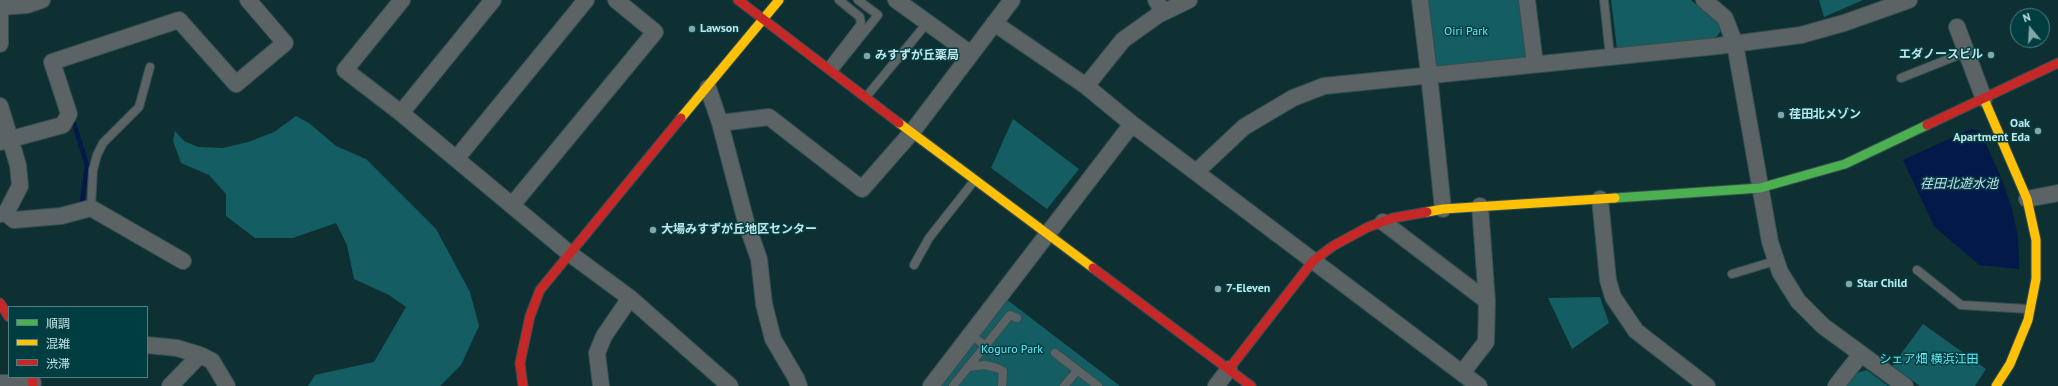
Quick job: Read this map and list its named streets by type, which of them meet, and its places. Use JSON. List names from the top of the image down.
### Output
{
  "water": ["荏田北遊水池"],
  "parks": ["Oiri Park", "Koguro Park", "シェア畑 横浜江田"],
  "places": [
    "Lawson",
    "エダノースビル",
    "みすずが丘薬局",
    "荏田北メゾン",
    "Oak Apartment Eda",
    "大場みすずが丘地区センター",
    "Star Child",
    "7-Eleven"
  ],
  "legend": ["順調", "混雑", "渋滞"],
  "north": "top"
}
